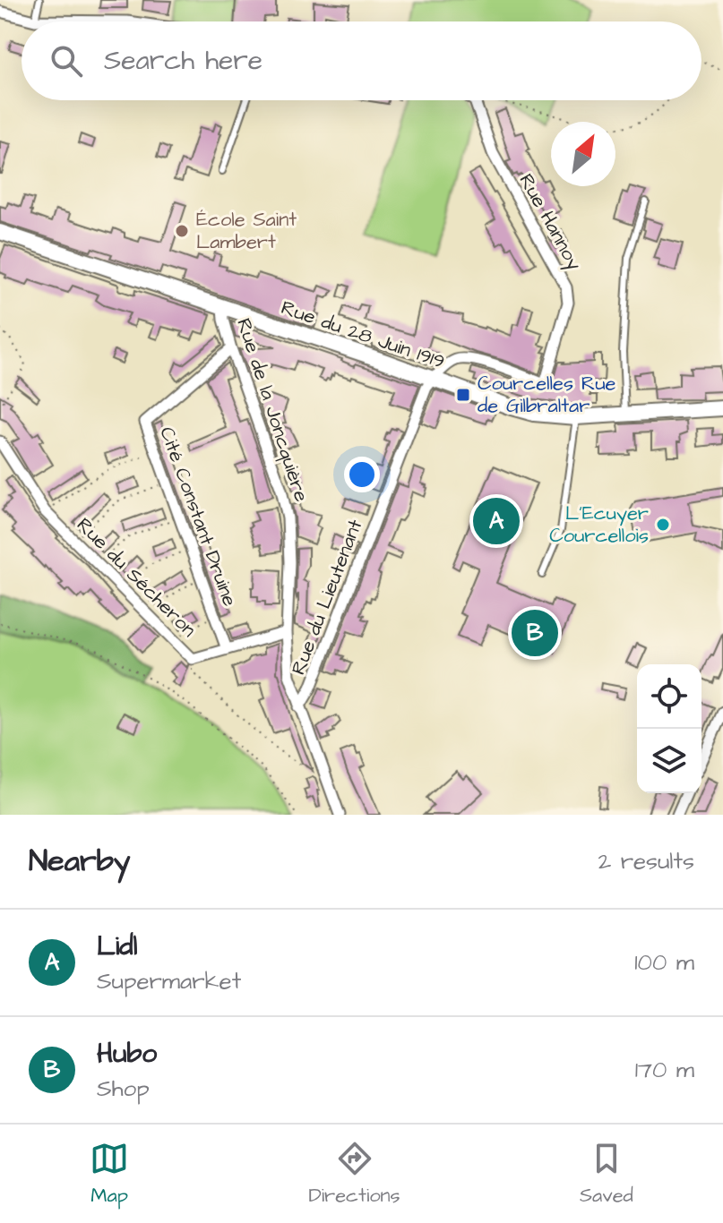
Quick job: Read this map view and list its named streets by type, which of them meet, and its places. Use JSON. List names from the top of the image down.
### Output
{
  "streets": {
    "main road": ["Rue du 28 Juin 1919"],
    "street": [
      "Rue Hannoy",
      "Rue de la Joncquière",
      "Cité Constant Druine",
      "Rue du Sécheron",
      "Rue du Lieutenant"
    ]
  },
  "crossings": [
    ["Rue Hannoy", "Rue du 28 Juin 1919"],
    ["Rue Hannoy", "Rue du Lieutenant"],
    ["Rue du 28 Juin 1919", "Rue de la Joncquière"],
    ["Rue du 28 Juin 1919", "Rue du Lieutenant"],
    ["Rue de la Joncquière", "Cité Constant Druine"],
    ["Rue de la Joncquière", "Rue du Sécheron"],
    ["Rue de la Joncquière", "Rue du Lieutenant"],
    ["Cité Constant Druine", "Rue du Sécheron"]
  ],
  "places": {
    "other": ["École Saint Lambert", "L'Ecuyer Courcellois"],
    "transit": ["Courcelles Rue de Gilbraltar"]
  },
  "north": "top right",
  "page": {
    "search": "Search here",
    "pins": ["A", "B"],
    "heading": ["Nearby", "2 results"],
    "list": [
      {
        "mark": "A",
        "name": "Lidl",
        "note": "Supermarket",
        "value": "100 m"
      },
      {
        "mark": "B",
        "name": "Hubo",
        "note": "Shop",
        "value": "170 m"
      }
    ],
    "nav": ["Map", "Directions", "Saved"]
  }
}
